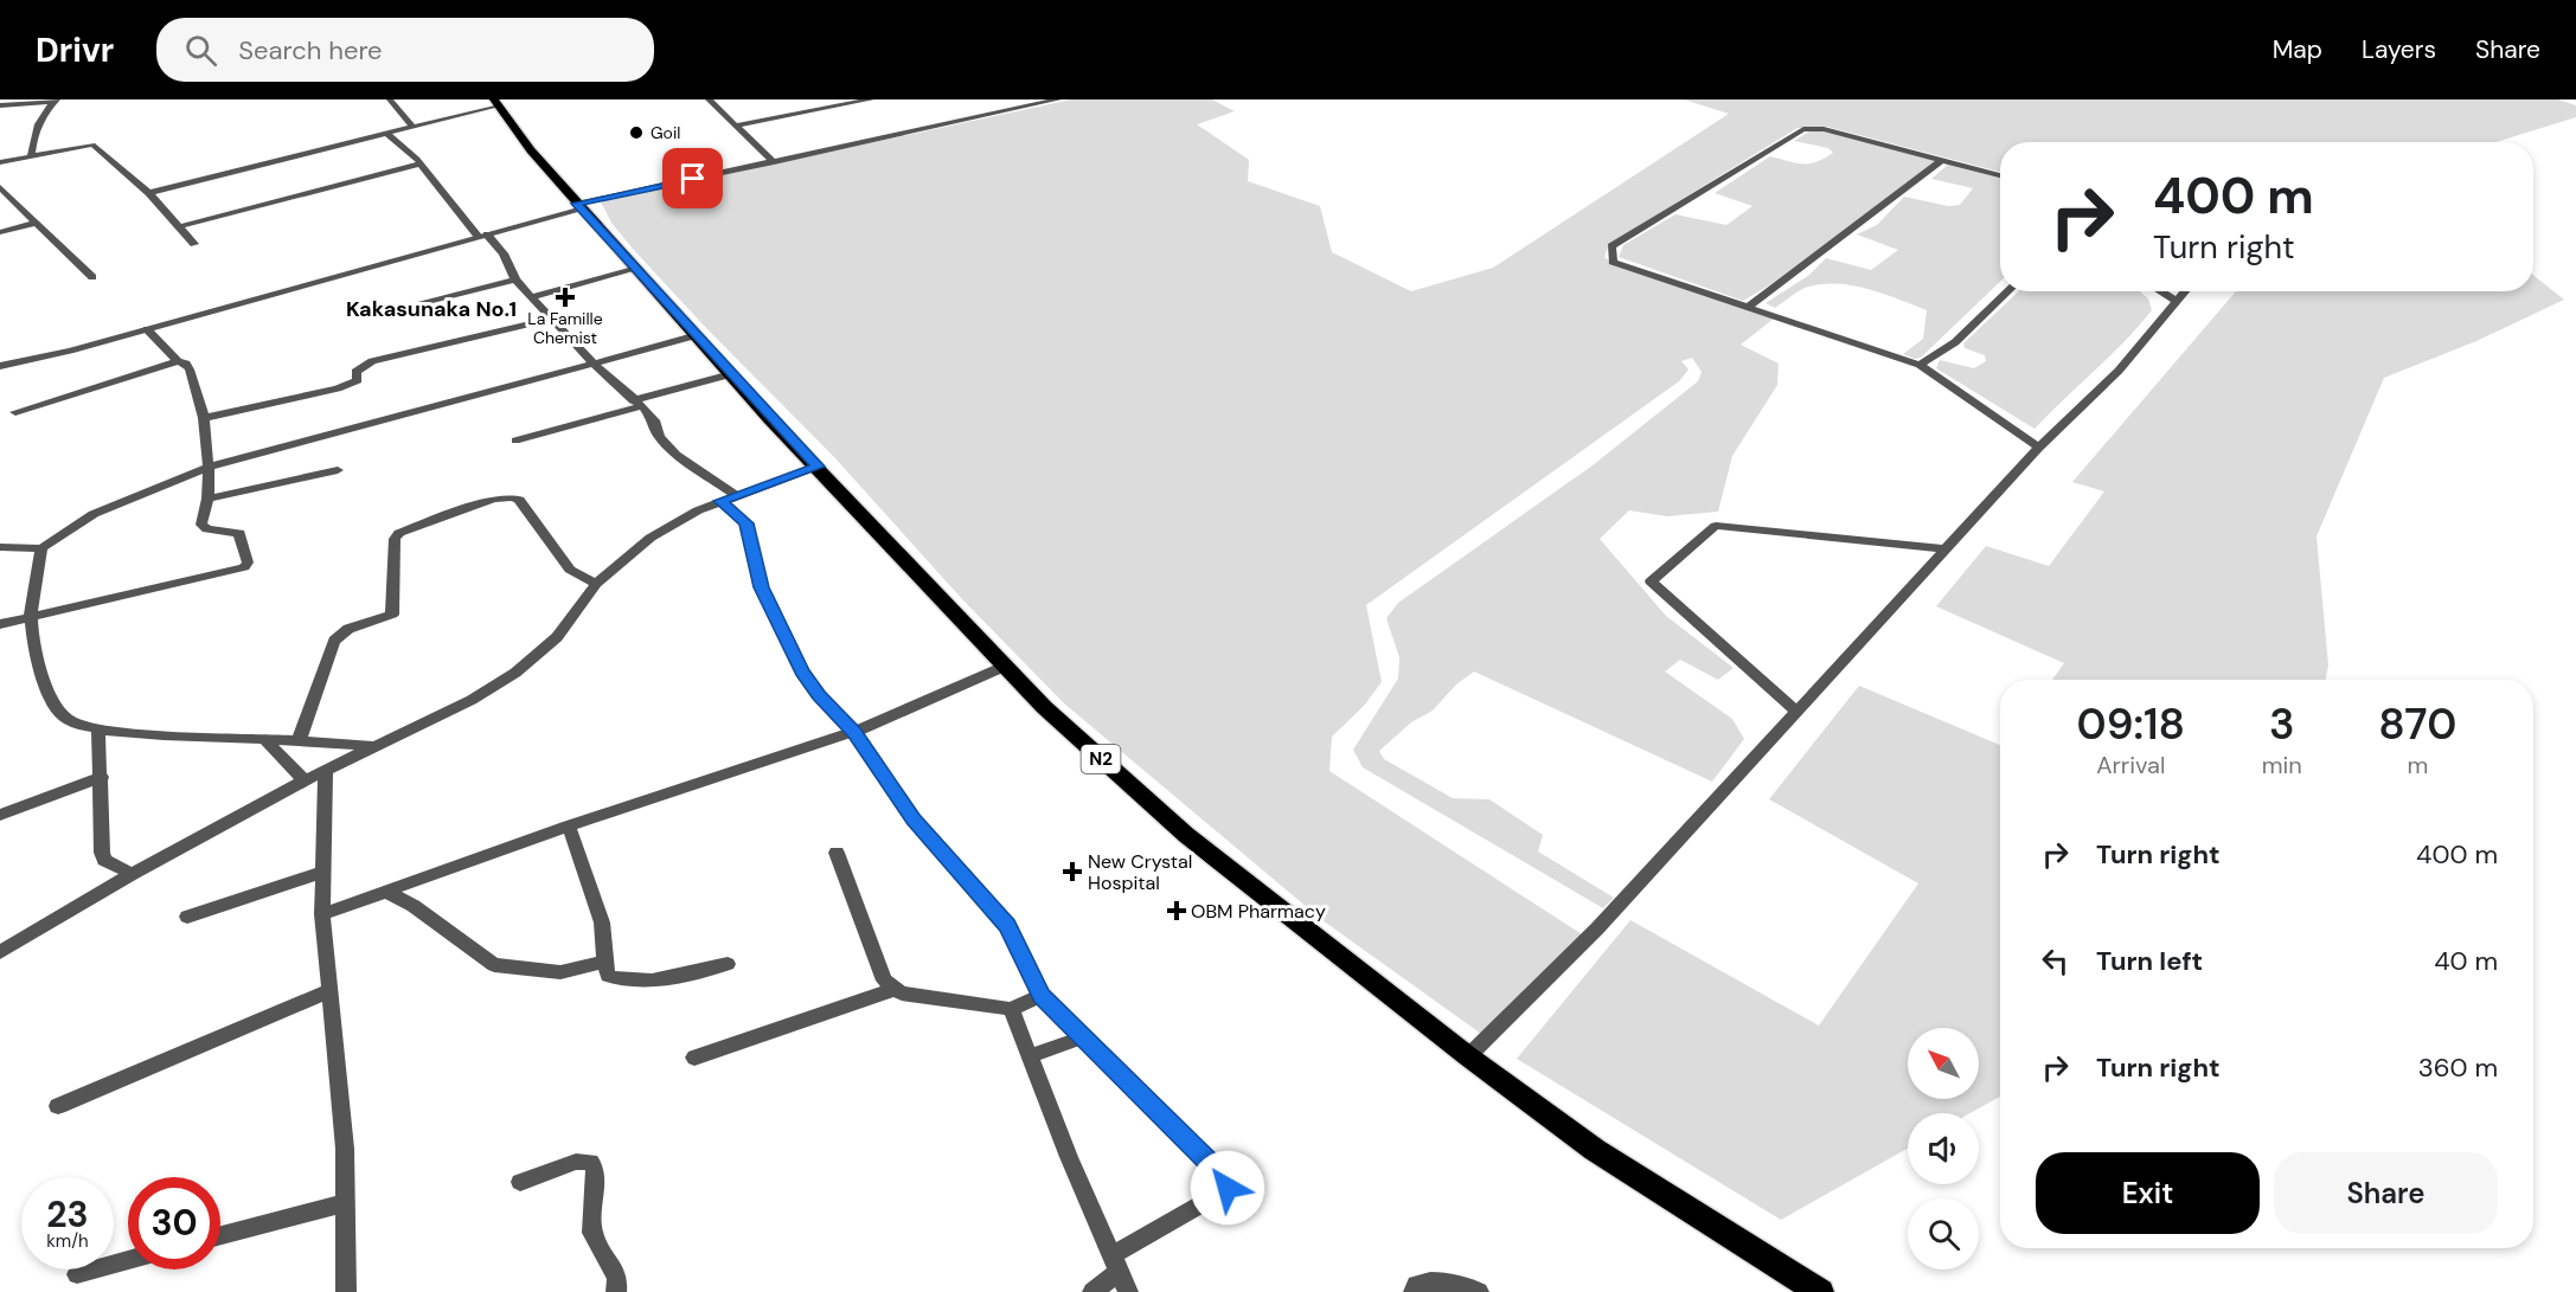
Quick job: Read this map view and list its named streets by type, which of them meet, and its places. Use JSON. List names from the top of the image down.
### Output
{
  "streets": {
    "highway": ["N2"]
  },
  "districts": ["Kakasunaka No.1"],
  "places": {
    "other": ["Goil"],
    "health": ["La Famille Chemist", "New Crystal Hospital", "OBM Pharmacy"]
  },
  "north": "top left",
  "page": {
    "header": "Drivr",
    "search": "Search here",
    "nav": ["Map", "Layers", "Share"],
    "turn": ["400 m", "Turn right"],
    "eta": [
      "09:18",
      "Arrival",
      "3",
      "min",
      "870",
      "m"
    ],
    "list": [
      {
        "name": "Turn right",
        "value": "400 m"
      },
      {
        "name": "Turn left",
        "value": "40 m"
      },
      {
        "name": "Turn right",
        "value": "360 m"
      }
    ],
    "buttons": ["Exit", "Share"],
    "speed": "23 km/h",
    "limit": "30"
  }
}
